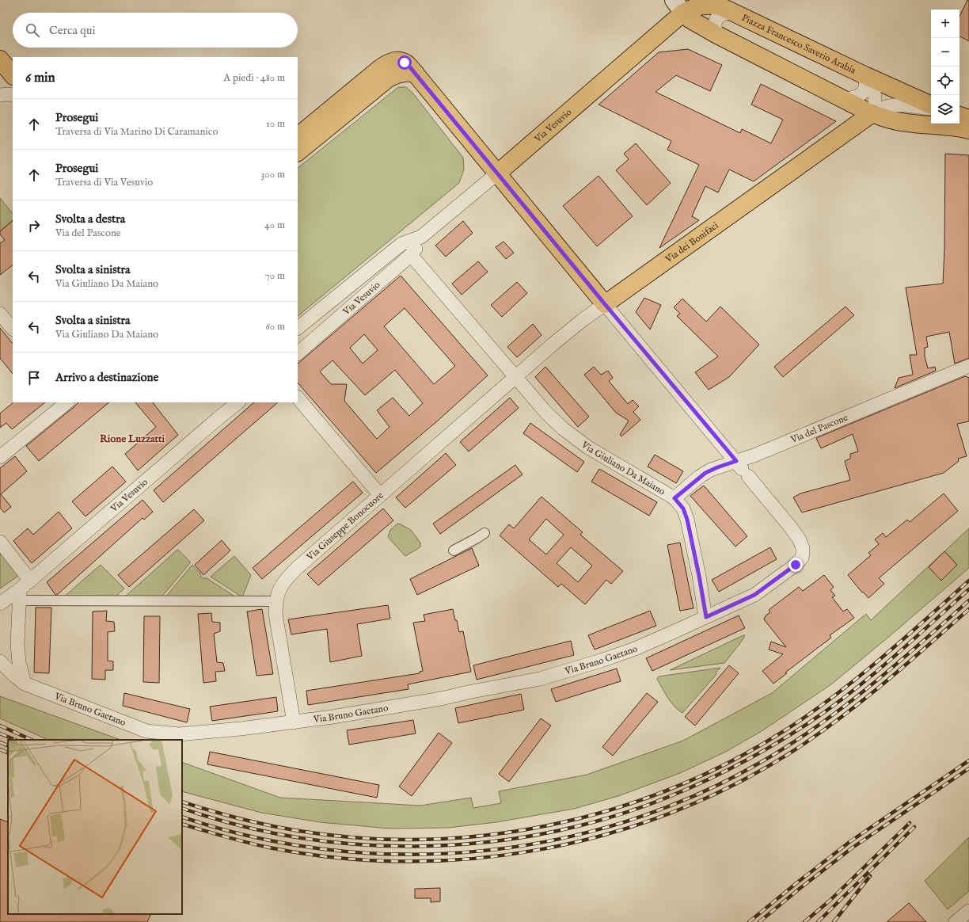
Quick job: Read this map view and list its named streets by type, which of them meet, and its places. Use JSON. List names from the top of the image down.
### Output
{
  "streets": {
    "main road": ["Piazza Francesco Saverio Arabia", "Via Vesuvio", "Via dei Bonifaci"],
    "street": [
      "Via del Pascone",
      "Via Giuliano Da Maiano",
      "Via Giuseppe Bonocuore",
      "Via Bruno Gaetano"
    ]
  },
  "crossings": [
    ["Piazza Francesco Saverio Arabia", "Via Vesuvio"],
    ["Piazza Francesco Saverio Arabia", "Via dei Bonifaci"],
    ["Via Vesuvio", "Via Giuliano Da Maiano"],
    ["Via dei Bonifaci", "Via Giuliano Da Maiano"],
    ["Via dei Bonifaci", "Via Giuseppe Bonocuore"],
    ["Via del Pascone", "Via Giuliano Da Maiano"],
    ["Via Giuliano Da Maiano", "Via Giuseppe Bonocuore"],
    ["Via Giuliano Da Maiano", "Via Bruno Gaetano"],
    ["Via Giuseppe Bonocuore", "Via Bruno Gaetano"]
  ],
  "districts": ["Rione Luzzatti"],
  "page": {
    "map_buttons": ["+", "−"],
    "search": "Cerca qui",
    "heading": ["6 min", "A piedi · 480 m"],
    "list": [
      ["Prosegui", "Traversa di Via Marino Di Caramanico", "10 m"],
      ["Prosegui", "Traversa di Via Vesuvio", "300 m"],
      ["Svolta a destra", "Via del Pascone", "40 m"],
      ["Svolta a sinistra", "Via Giuliano Da Maiano", "70 m"],
      ["Svolta a sinistra", "Via Giuliano Da Maiano", "60 m"],
      "Arrivo a destinazione"
    ]
  }
}
